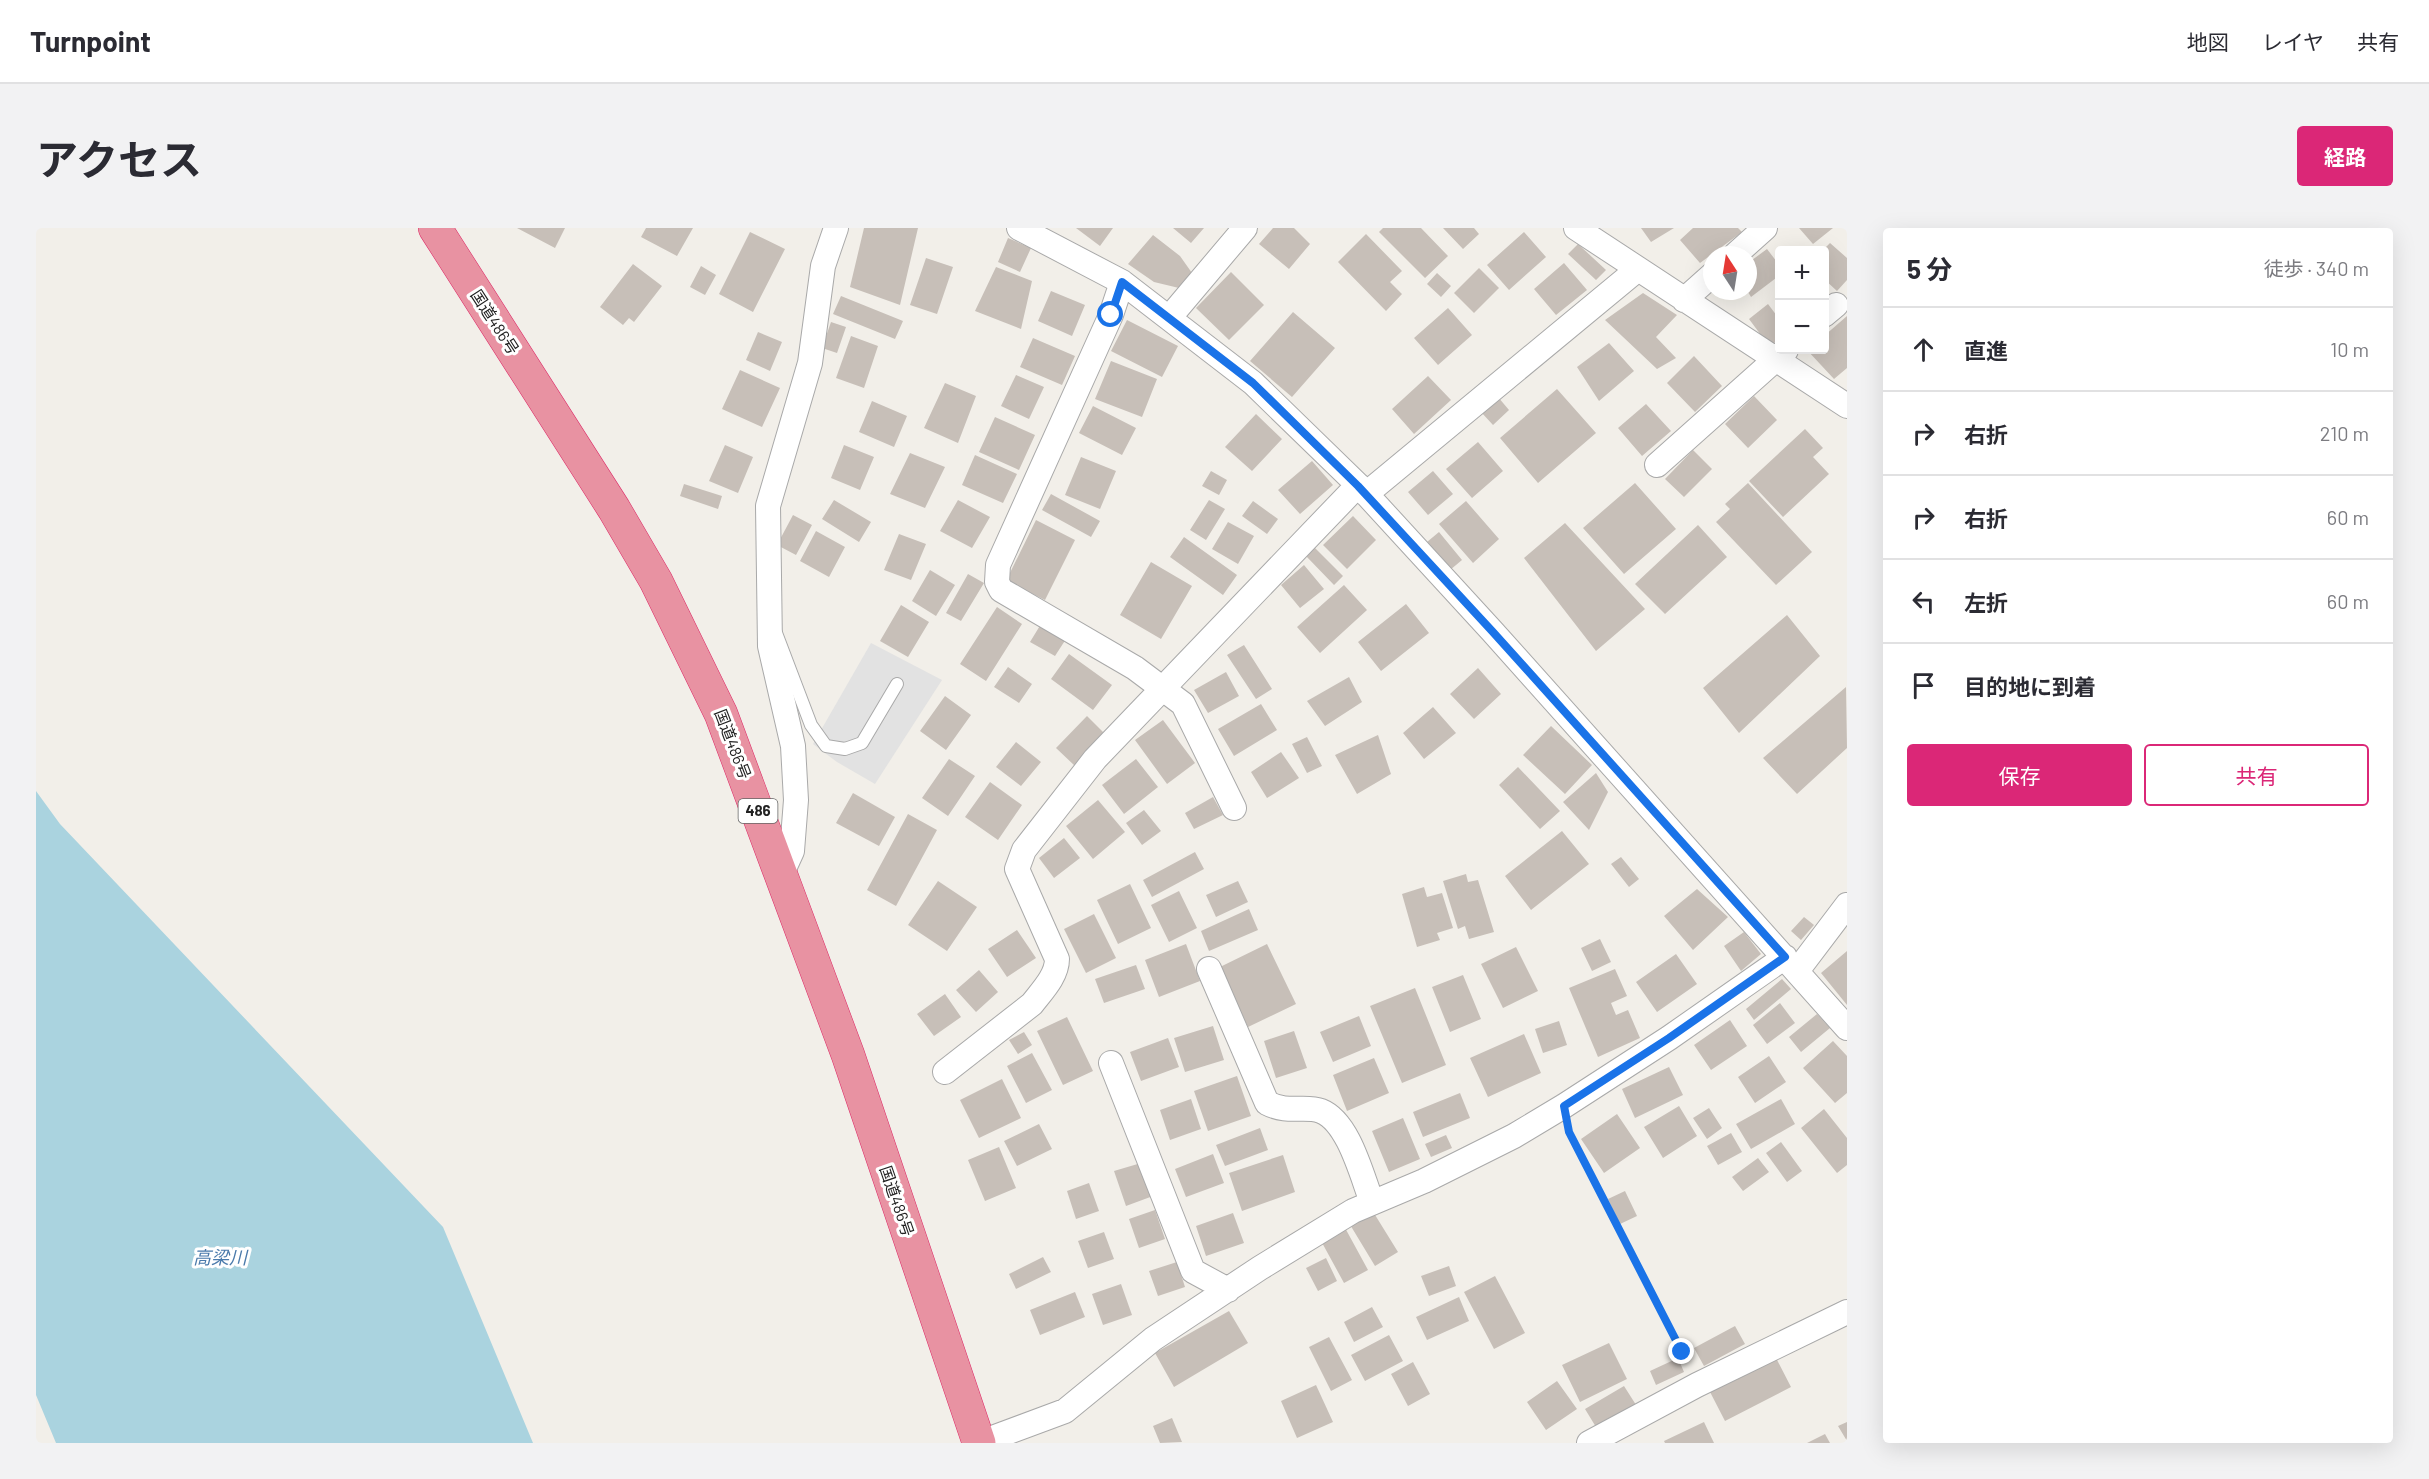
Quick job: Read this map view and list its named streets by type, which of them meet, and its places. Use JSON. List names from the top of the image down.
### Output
{
  "streets": {
    "highway": ["国道486号", "486"]
  },
  "water": ["高梁川"],
  "north": "top",
  "page": {
    "header": "Turnpoint",
    "nav": ["地図", "レイヤ", "共有"],
    "title": "アクセス",
    "buttons": [
      "経路",
      ["保存", "共有"]
    ],
    "heading": ["5 分", "徒歩 · 340 m"],
    "map_buttons": ["+", "−"],
    "list": [
      ["直進", "10 m"],
      ["右折", "210 m"],
      ["右折", "60 m"],
      ["左折", "60 m"],
      "目的地に到着"
    ]
  }
}
